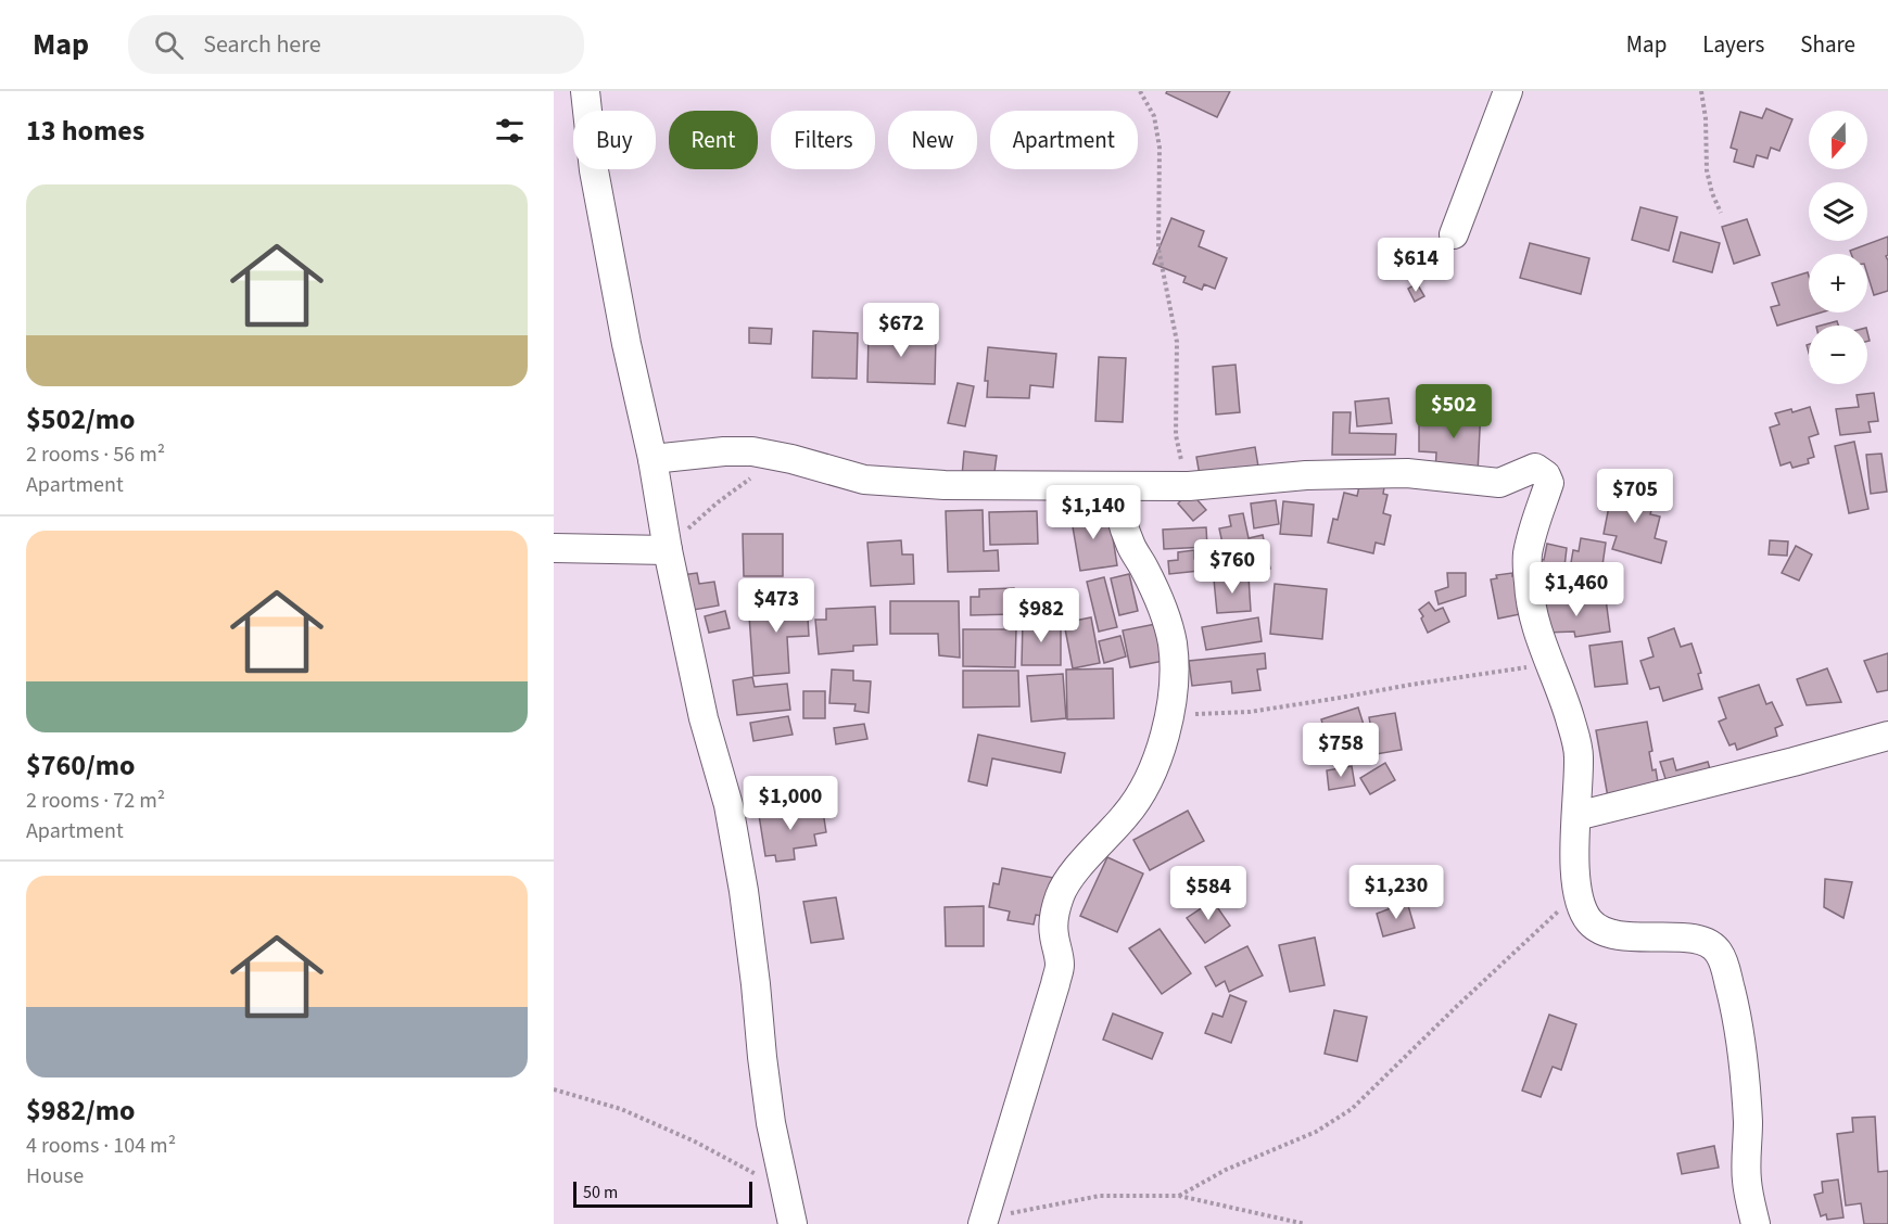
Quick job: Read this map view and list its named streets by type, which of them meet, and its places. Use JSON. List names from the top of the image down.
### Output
{
  "scale_bar": "50 m",
  "north": "bottom",
  "page": {
    "header": "Map",
    "search": "Search here",
    "nav": ["Map", "Layers", "Share"],
    "heading": "13 homes",
    "map_buttons": ["+", "−"],
    "chip": [
      "Buy",
      "Rent",
      "Filters",
      "New",
      "Apartment"
    ],
    "list": [
      {
        "name": "$502/mo",
        "note": "2 rooms · 56 m² · Apartment"
      },
      {
        "name": "$760/mo",
        "note": "2 rooms · 72 m² · Apartment"
      },
      {
        "name": "$982/mo",
        "note": "4 rooms · 104 m² · House"
      }
    ],
    "price": [
      "$614",
      "$672",
      "$502",
      "$705",
      "$1,140",
      "$760",
      "$1,460",
      "$473",
      "$982",
      "$758",
      "$1,000",
      "$1,230",
      "$584"
    ],
    "scale": "50 m"
  }
}
